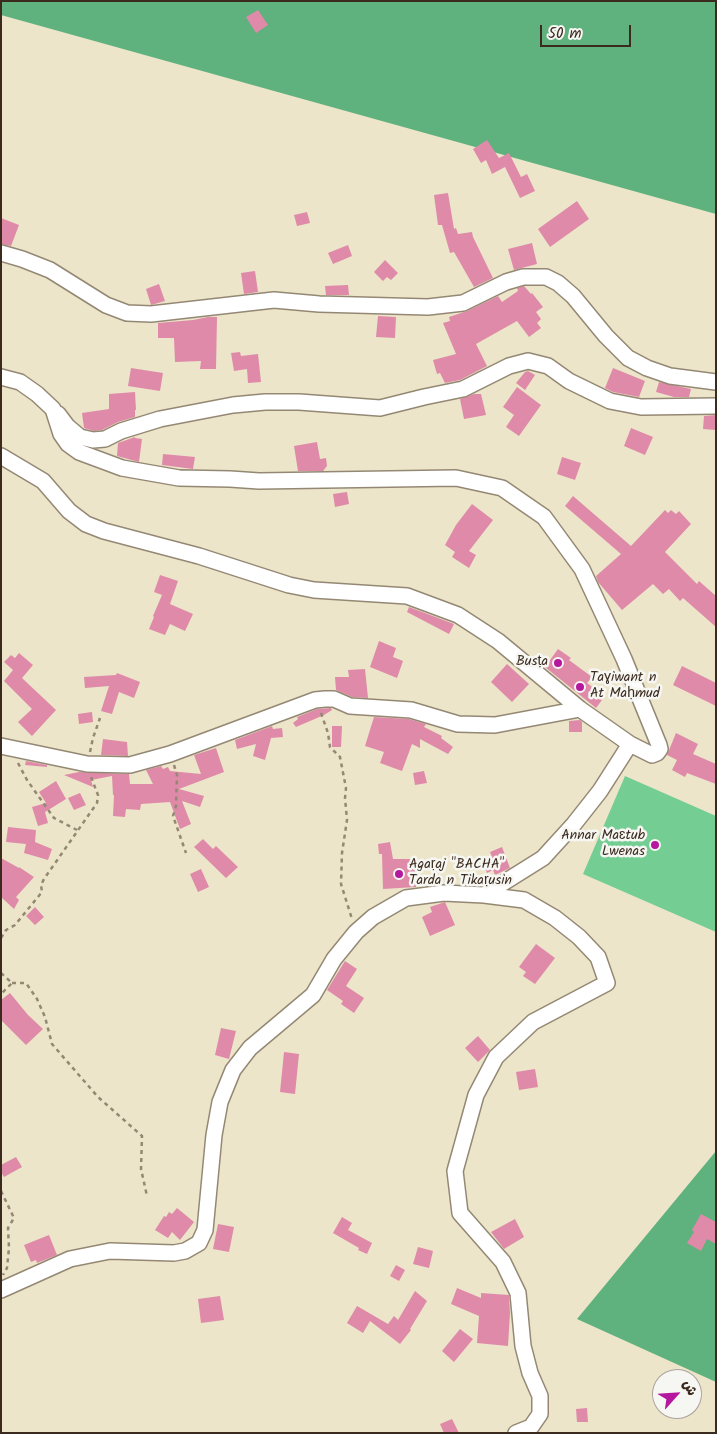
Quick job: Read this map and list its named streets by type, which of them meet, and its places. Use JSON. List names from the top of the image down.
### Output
{
  "places": [
    "Busṭa",
    "Taɣiwant n At Maḥmud",
    "Annar Maɛtub Lwenas",
    "Agaṛaj \"BACHA\" Tarda n Tikaṛusin"
  ],
  "scale_bar": "50 m",
  "north": "top right"
}
